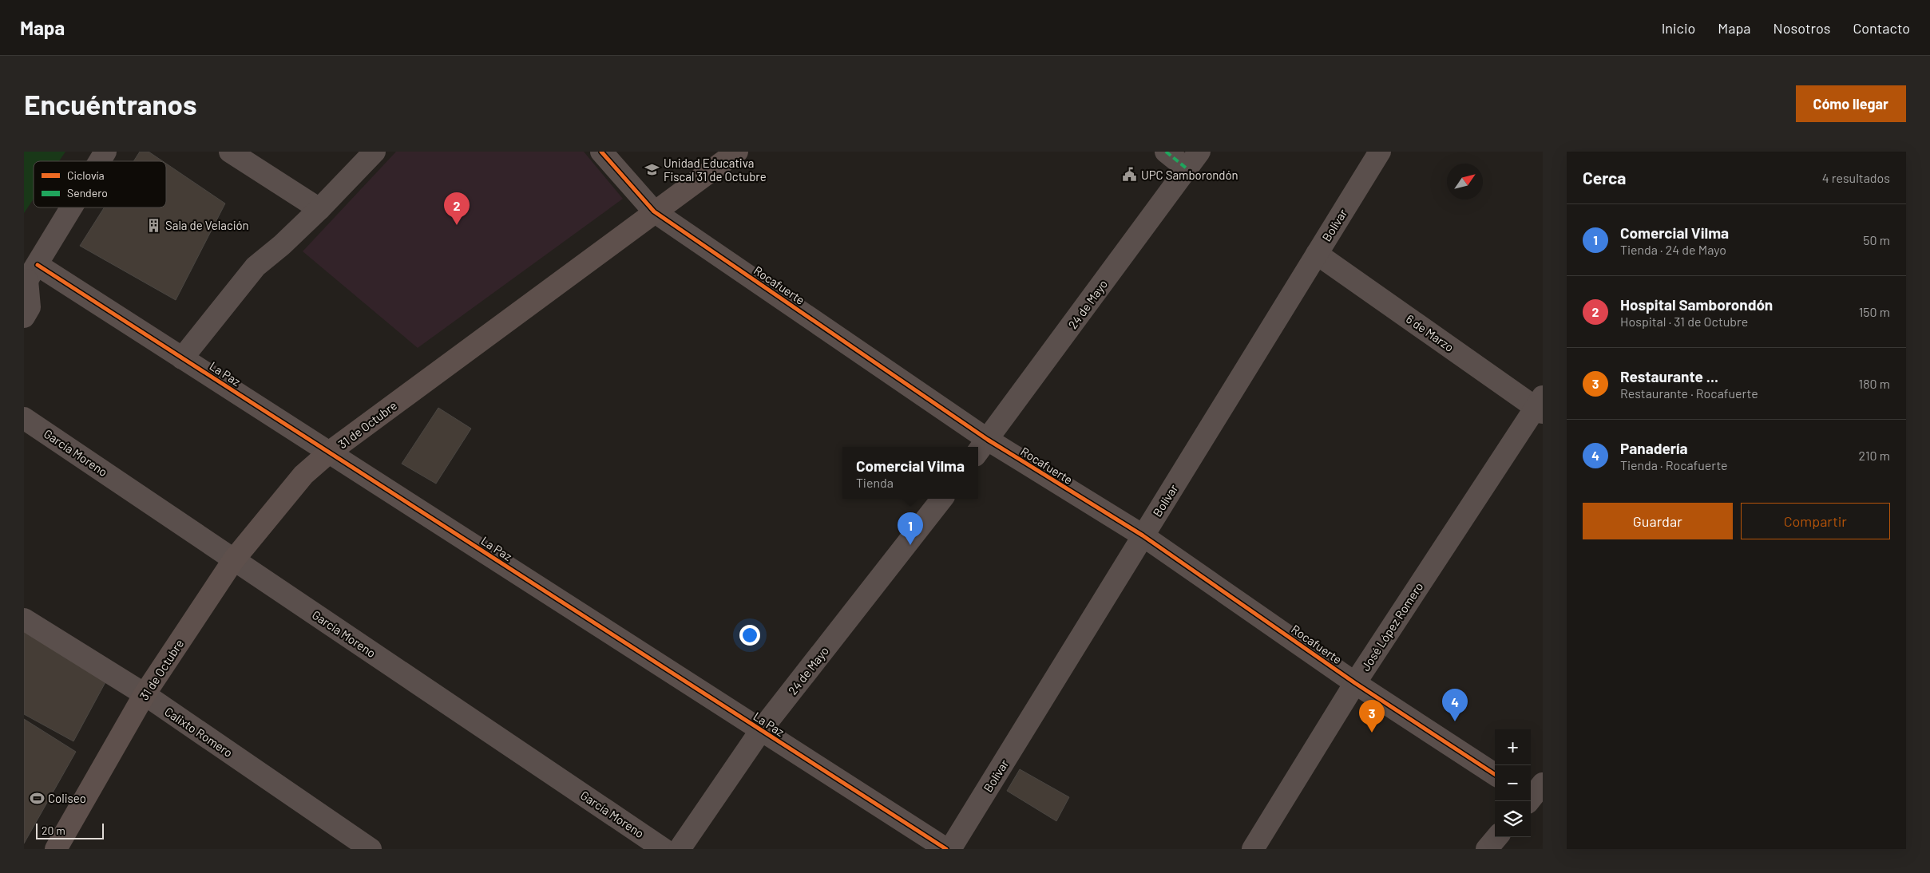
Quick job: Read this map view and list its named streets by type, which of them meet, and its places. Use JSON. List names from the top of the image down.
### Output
{
  "streets": {
    "street": [
      "Bolívar",
      "Rocafuerte",
      "24 de Mayo",
      "6 de Marzo",
      "La Paz",
      "31 de Octubre",
      "García Moreno",
      "José López Romero",
      "Calixto Romero"
    ]
  },
  "crossings": [
    ["Bolívar", "Rocafuerte"],
    ["Bolívar", "6 de Marzo"],
    ["Rocafuerte", "24 de Mayo"],
    ["Rocafuerte", "31 de Octubre"],
    ["Rocafuerte", "José López Romero"],
    ["24 de Mayo", "La Paz"],
    ["6 de Marzo", "José López Romero"],
    ["La Paz", "31 de Octubre"],
    ["31 de Octubre", "García Moreno"],
    ["31 de Octubre", "Calixto Romero"]
  ],
  "places": {
    "school or university": ["Unidad Educativa Fiscal 31 de Octubre"],
    "public building": ["UPC Samborondón"],
    "building": ["Sala de Velación"],
    "sports": ["Coliseo"]
  },
  "legend": ["Ciclovía", "Sendero"],
  "scale_bar": "20 m",
  "north": "top right",
  "page": {
    "header": "Mapa",
    "nav": [
      "Inicio",
      "Mapa",
      "Nosotros",
      "Contacto"
    ],
    "buttons": [
      "Cómo llegar",
      ["Guardar", "Compartir"]
    ],
    "title": "Encuéntranos",
    "heading": ["Cerca", "4 resultados"],
    "pins": [
      "2",
      "1",
      "4",
      "3"
    ],
    "list": [
      {
        "mark": "1",
        "name": "Comercial Vilma",
        "note": "Tienda · 24 de Mayo",
        "value": "50 m"
      },
      {
        "mark": "2",
        "name": "Hospital Samborondón",
        "note": "Hospital · 31 de Octubre",
        "value": "150 m"
      },
      {
        "mark": "3",
        "name": "Restaurante ...",
        "note": "Restaurante · Rocafuerte",
        "value": "180 m"
      },
      {
        "mark": "4",
        "name": "Panadería",
        "note": "Tienda · Rocafuerte",
        "value": "210 m"
      }
    ],
    "popup": ["Comercial Vilma", "Tienda"],
    "map_buttons": ["+", "−"],
    "scale": "20 m"
  }
}
